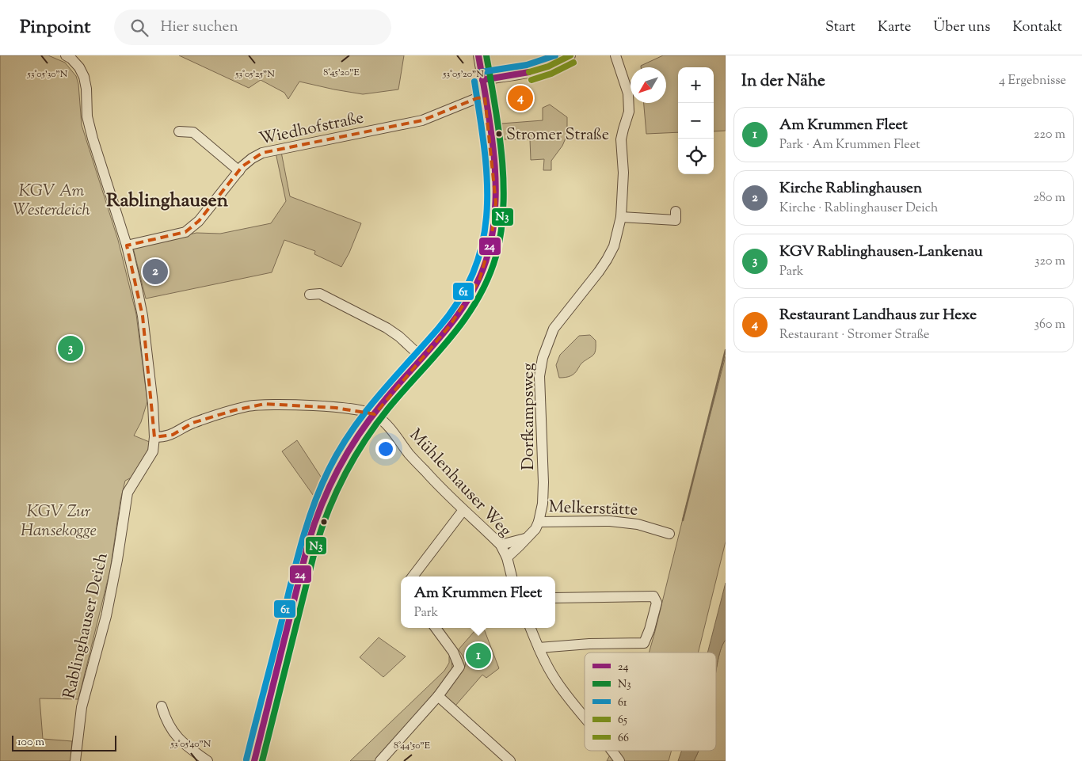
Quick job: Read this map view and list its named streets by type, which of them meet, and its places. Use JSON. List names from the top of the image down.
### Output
{
  "streets": {
    "street": [
      "Wiedhofstraße",
      "Dorfkampsweg",
      "Mühlenhauser Weg",
      "Melkerstätte",
      "Rablinghauser Deich"
    ]
  },
  "crossings": [
    ["Wiedhofstraße", "Rablinghauser Deich"],
    ["Dorfkampsweg", "Mühlenhauser Weg"],
    ["Dorfkampsweg", "Melkerstätte"]
  ],
  "districts": ["Rablinghausen"],
  "parks": ["KGV Am Westerdeich", "KGV Zur Hansekogge"],
  "places": ["Stromer Straße"],
  "lines": [
    "transit line 24",
    "transit line N3",
    "transit line 61",
    "transit line 65",
    "transit line 66"
  ],
  "legend": [
    "24",
    "N3",
    "61",
    "65",
    "66"
  ],
  "scale_bar": "100 m",
  "north": "bottom left",
  "page": {
    "header": "Pinpoint",
    "search": "Hier suchen",
    "nav": [
      "Start",
      "Karte",
      "Über uns",
      "Kontakt"
    ],
    "heading": ["In der Nähe", "4 Ergebnisse"],
    "map_buttons": ["+", "−"],
    "pins": [
      "4",
      "2",
      "3",
      "1"
    ],
    "list": [
      {
        "mark": "1",
        "name": "Am Krummen Fleet",
        "note": "Park · Am Krummen Fleet",
        "value": "220 m"
      },
      {
        "mark": "2",
        "name": "Kirche Rablinghausen",
        "note": "Kirche · Rablinghauser Deich",
        "value": "280 m"
      },
      {
        "mark": "3",
        "name": "KGV Rablinghausen-Lankenau",
        "note": "Park",
        "value": "320 m"
      },
      {
        "mark": "4",
        "name": "Restaurant Landhaus zur Hexe",
        "note": "Restaurant · Stromer Straße",
        "value": "360 m"
      }
    ],
    "popup": ["Am Krummen Fleet", "Park"],
    "scale": "100 m"
  },
  "coordinates": [
    "8°45'20\"E",
    "53°05'30\"N",
    "53°05'25\"N",
    "53°05'20\"N",
    "53°05'40\"N",
    "8°44'50\"E"
  ]
}
